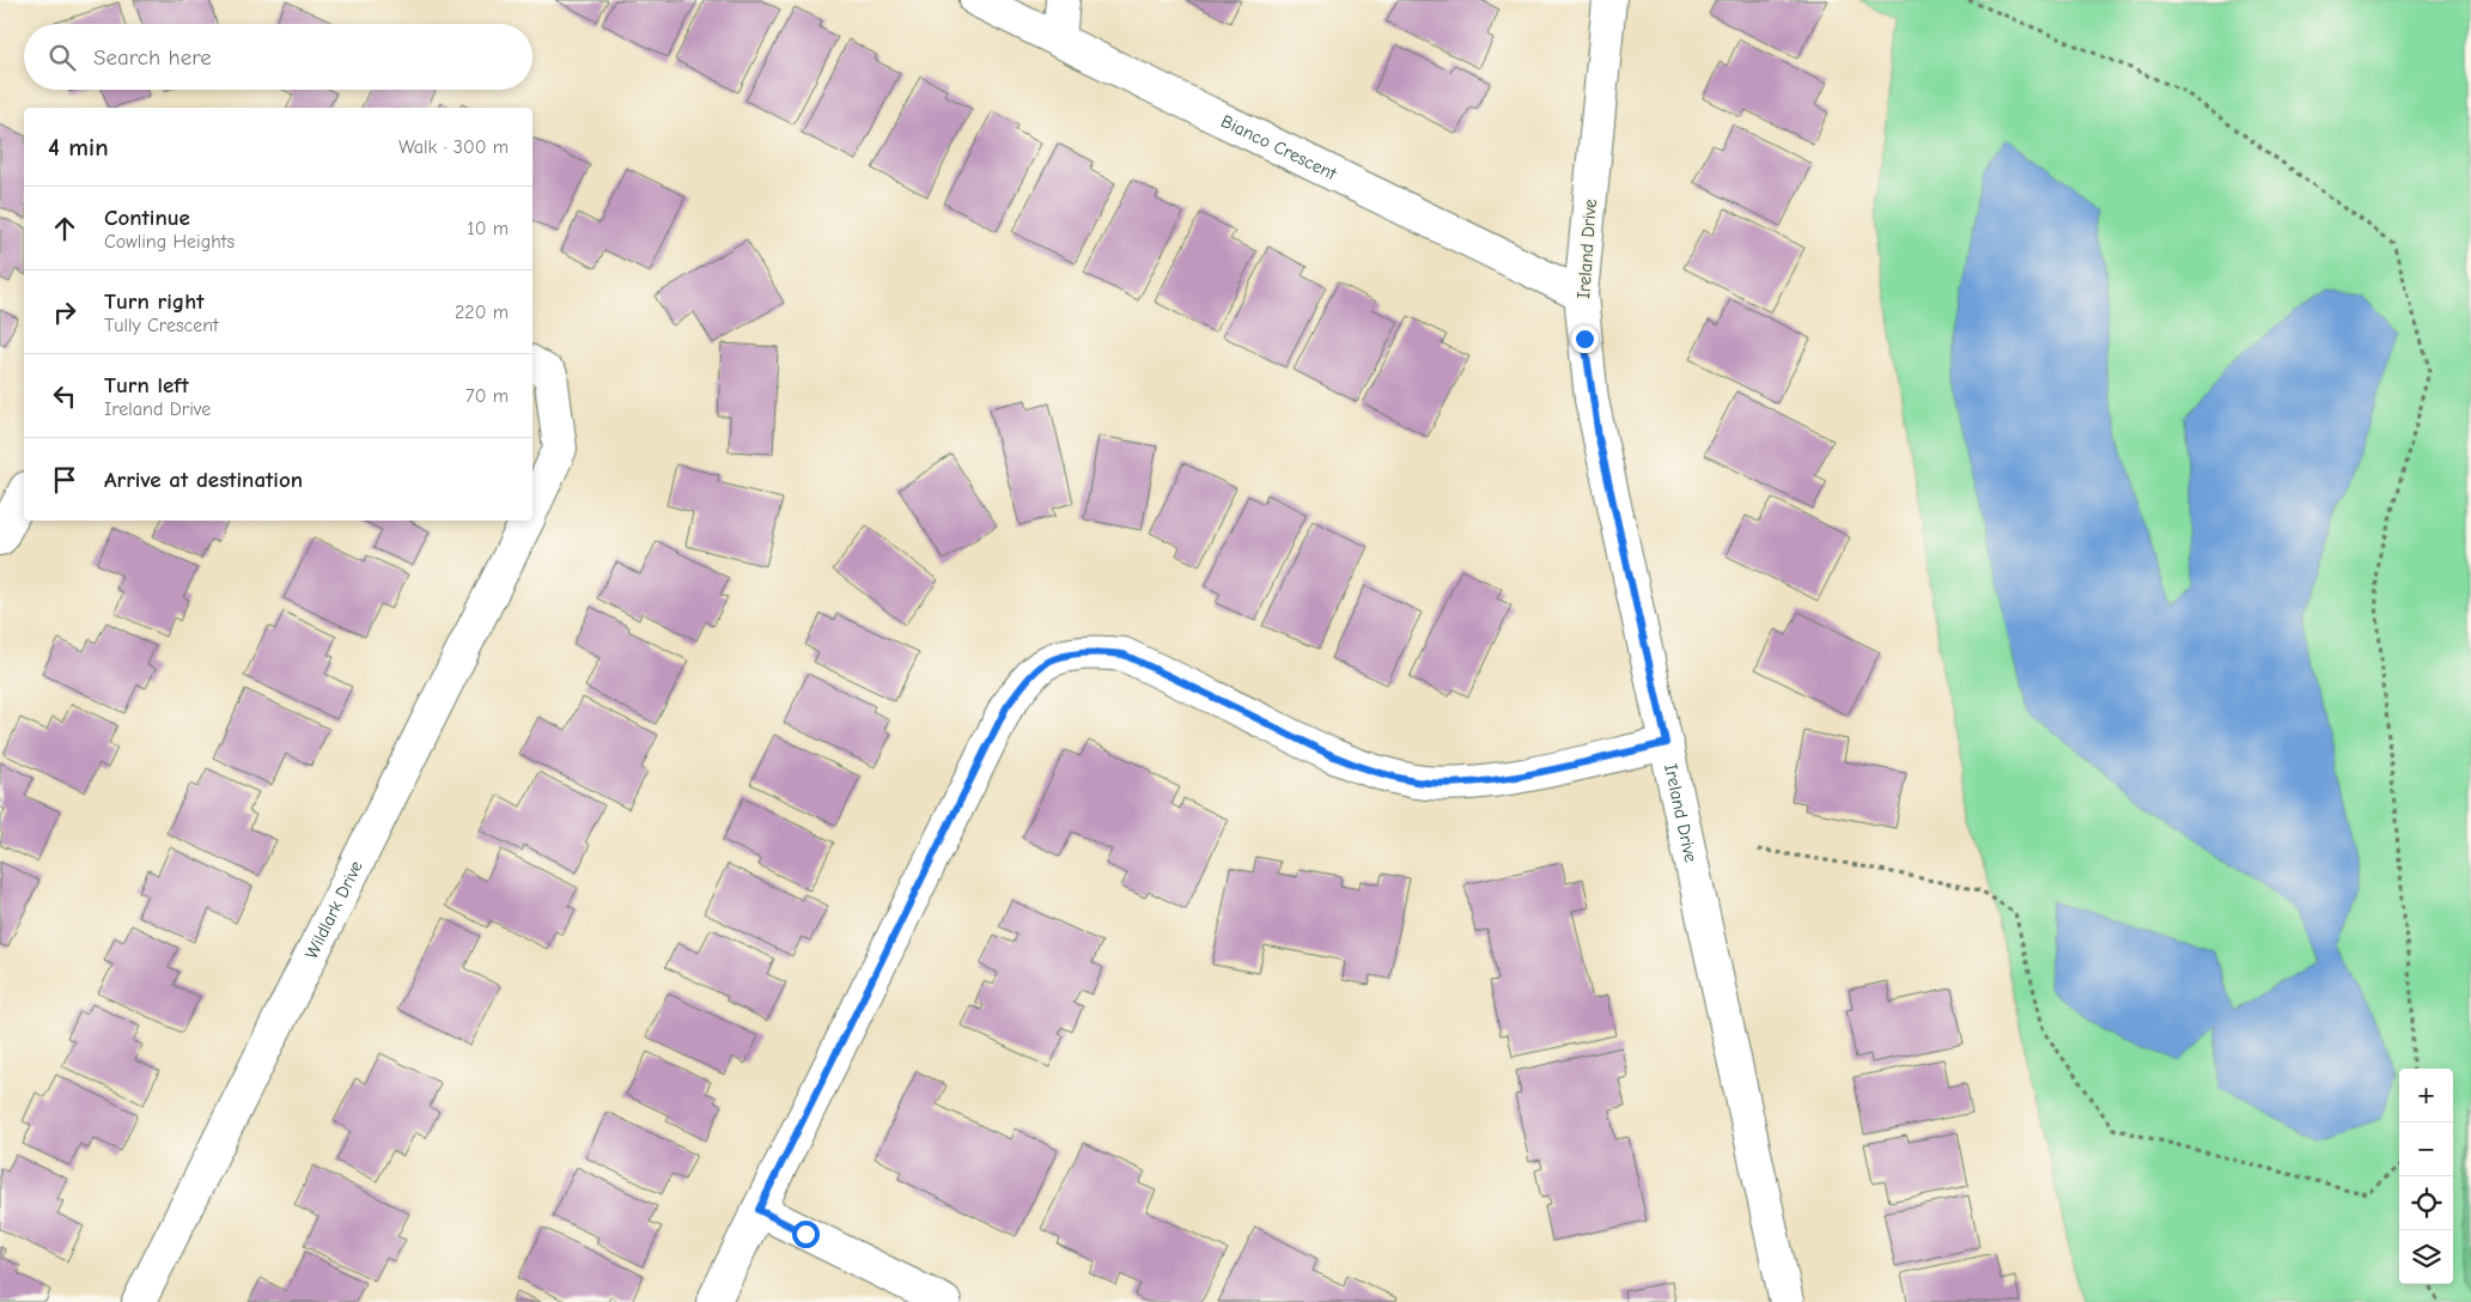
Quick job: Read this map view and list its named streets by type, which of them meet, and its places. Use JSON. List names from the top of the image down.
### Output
{
  "streets": {
    "street": ["Bianco Crescent", "Ireland Drive", "Wildlark Drive"]
  },
  "crossings": [
    ["Bianco Crescent", "Ireland Drive"]
  ],
  "page": {
    "search": "Search here",
    "heading": ["4 min", "Walk · 300 m"],
    "list": [
      ["Continue", "Cowling Heights", "10 m"],
      ["Turn right", "Tully Crescent", "220 m"],
      ["Turn left", "Ireland Drive", "70 m"],
      "Arrive at destination"
    ],
    "map_buttons": ["+", "−"]
  }
}
